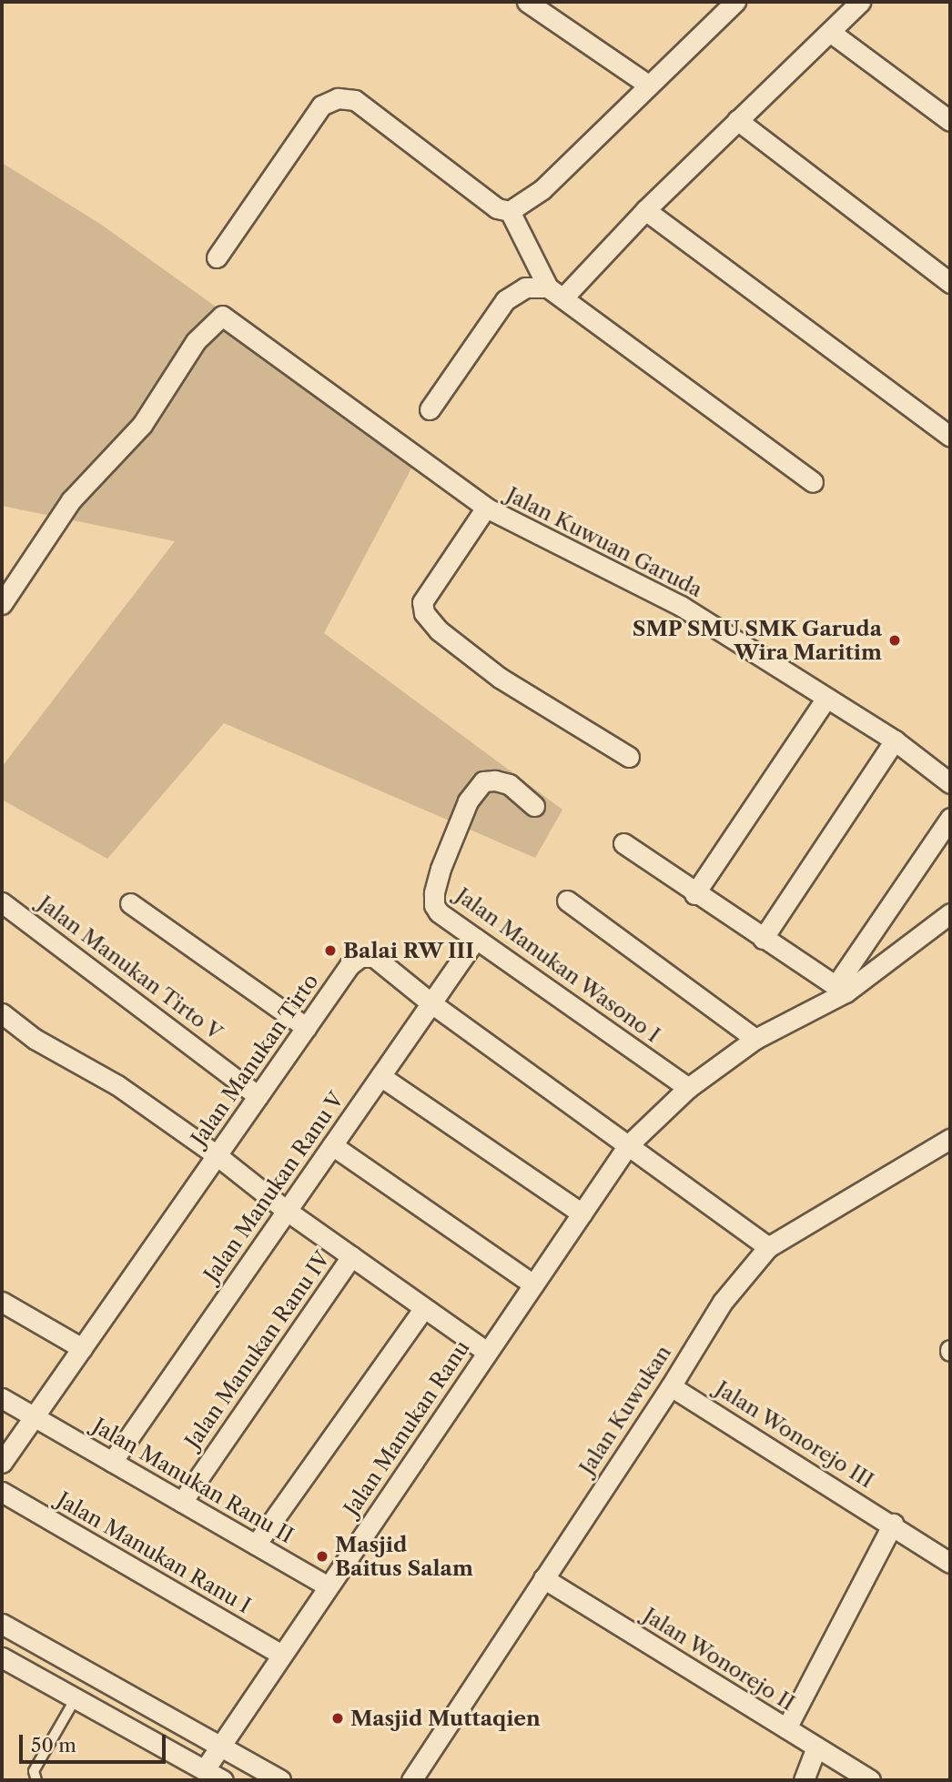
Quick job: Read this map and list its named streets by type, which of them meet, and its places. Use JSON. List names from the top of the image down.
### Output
{
  "streets": {
    "street": [
      "Jalan Kuwuan Garuda",
      "Jalan Manukan Wasono I",
      "Jalan Manukan Tirto V",
      "Jalan Manukan Tirto",
      "Jalan Manukan Ranu V",
      "Jalan Manukan Ranu IV",
      "Jalan Kuwukan",
      "Jalan Manukan Ranu",
      "Jalan Wonorejo III",
      "Jalan Manukan Ranu II",
      "Jalan Manukan Ranu I",
      "Jalan Wonorejo II"
    ]
  },
  "crossings": [
    ["Jalan Manukan Wasono I", "Jalan Manukan Ranu V"],
    ["Jalan Manukan Wasono I", "Jalan Manukan Ranu"],
    ["Jalan Manukan Tirto V", "Jalan Manukan Tirto"],
    ["Jalan Manukan Tirto", "Jalan Manukan Ranu V"],
    ["Jalan Manukan Tirto", "Jalan Kuwukan"],
    ["Jalan Manukan Tirto", "Jalan Manukan Ranu"],
    ["Jalan Manukan Tirto", "Jalan Manukan Ranu II"],
    ["Jalan Manukan Ranu V", "Jalan Manukan Ranu II"],
    ["Jalan Manukan Ranu IV", "Jalan Manukan Ranu II"],
    ["Jalan Kuwukan", "Jalan Wonorejo III"],
    ["Jalan Kuwukan", "Jalan Wonorejo II"],
    ["Jalan Manukan Ranu", "Jalan Manukan Ranu II"],
    ["Jalan Manukan Ranu", "Jalan Manukan Ranu I"]
  ],
  "places": [
    "SMP SMU SMK Garuda Wira Maritim",
    "Balai RW III",
    "Masjid Baitus Salam",
    "Masjid Muttaqien"
  ],
  "scale_bar": "50 m"
}
